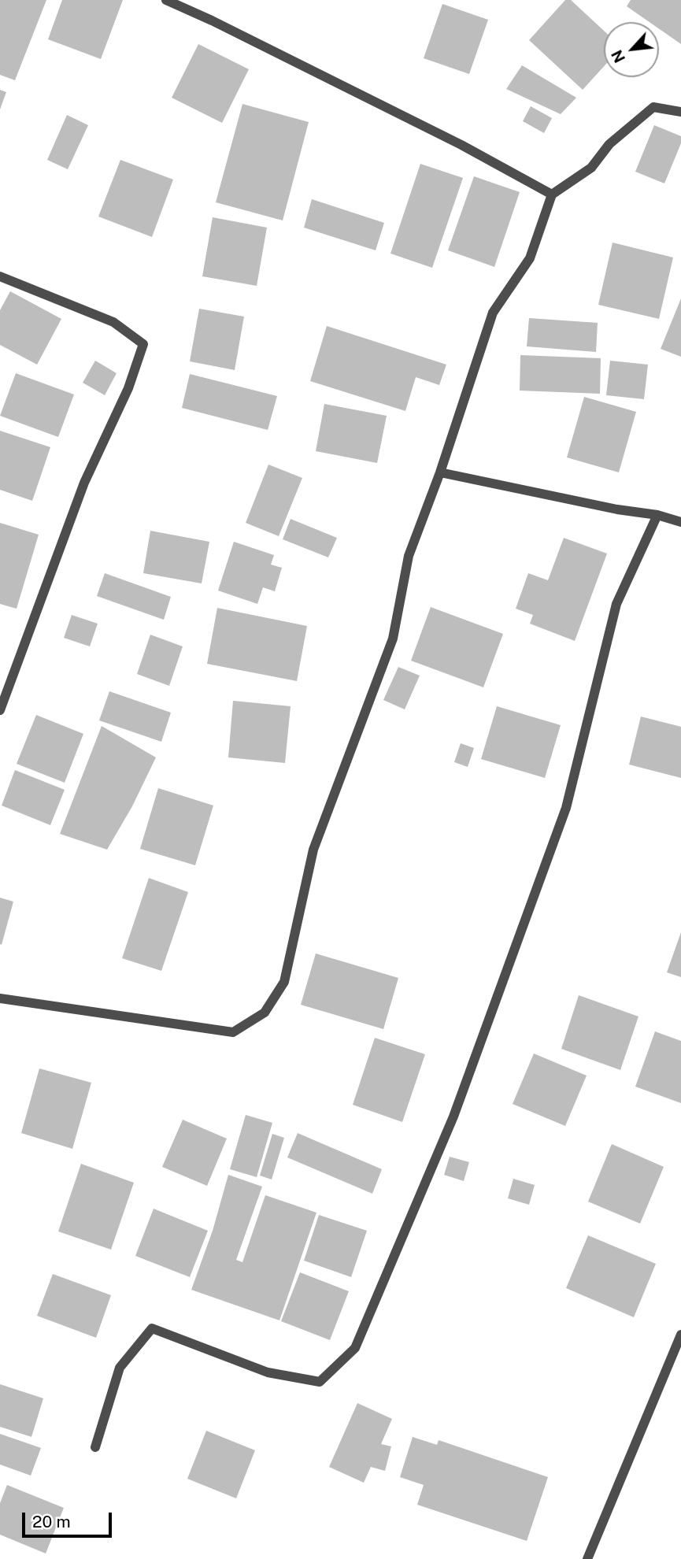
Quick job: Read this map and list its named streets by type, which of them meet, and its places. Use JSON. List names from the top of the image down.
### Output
{
  "scale_bar": "20 m",
  "north": "bottom left"
}
